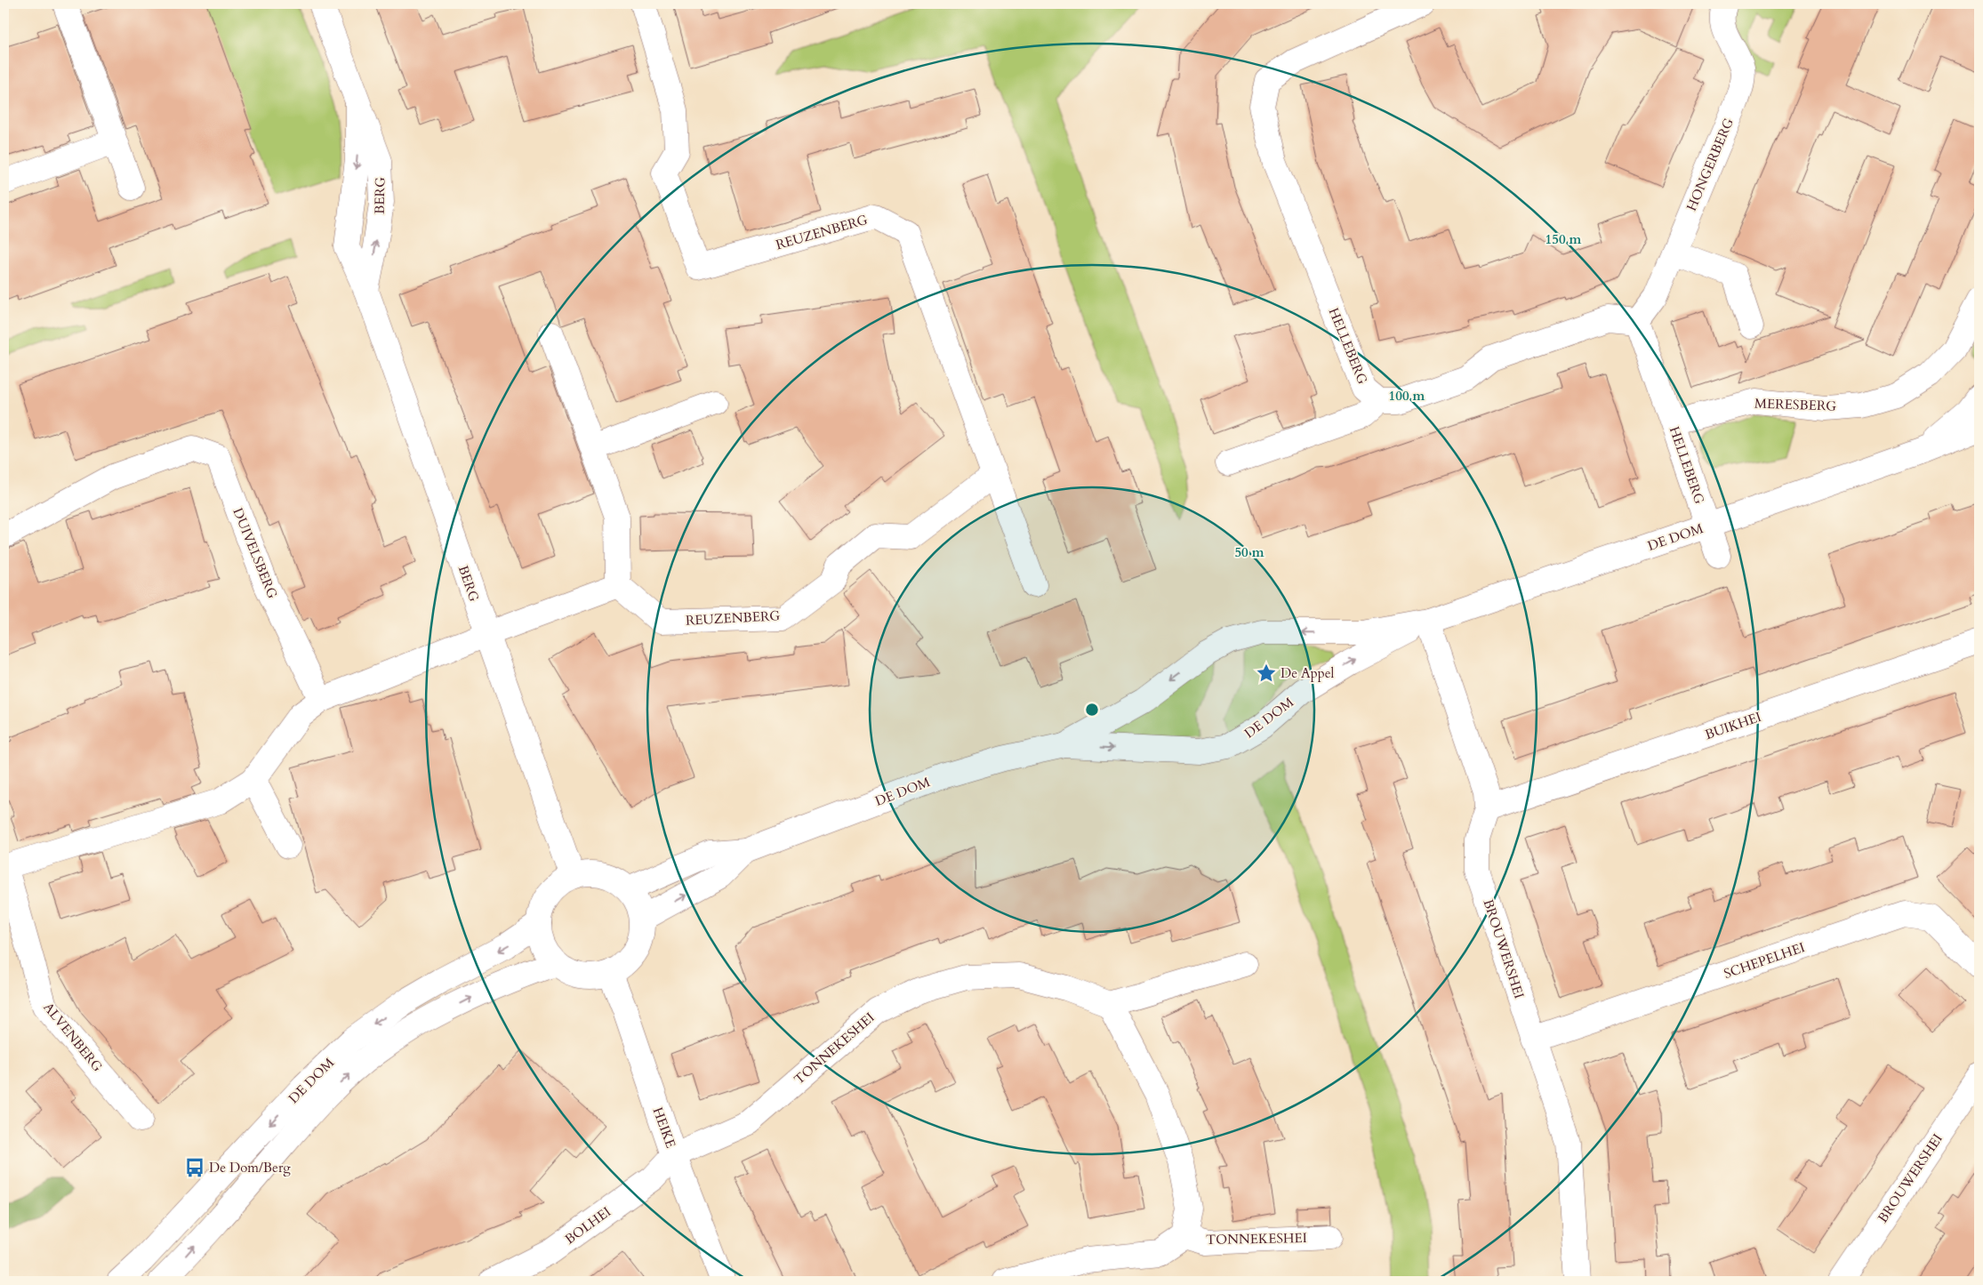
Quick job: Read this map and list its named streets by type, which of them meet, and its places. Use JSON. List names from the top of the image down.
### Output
{
  "streets": {
    "street": [
      "HONGERBERG",
      "BERG",
      "REUZENBERG",
      "HELLEBERG",
      "MERESBERG",
      "DE DOM",
      "DUIVELSBERG",
      "BUIKHEI",
      "BROUWERSHEI",
      "SCHEPELHEI",
      "ALVENBERG",
      "TONNEKESHEI",
      "HEIKE",
      "BOLHEI"
    ]
  },
  "crossings": [
    ["HONGERBERG", "HELLEBERG"],
    ["BERG", "DE DOM"],
    ["BERG", "HEIKE"],
    ["HELLEBERG", "MERESBERG"],
    ["HELLEBERG", "DE DOM"],
    ["DE DOM", "BROUWERSHEI"],
    ["DE DOM", "HEIKE"],
    ["DUIVELSBERG", "ALVENBERG"],
    ["BUIKHEI", "BROUWERSHEI"],
    ["BROUWERSHEI", "SCHEPELHEI"],
    ["TONNEKESHEI", "HEIKE"],
    ["TONNEKESHEI", "BOLHEI"],
    ["HEIKE", "BOLHEI"]
  ],
  "places": {
    "place": ["De Appel"],
    "bus stop": ["De Dom/Berg"]
  },
  "rings": ["150 m", "100 m", "50 m"]
}
